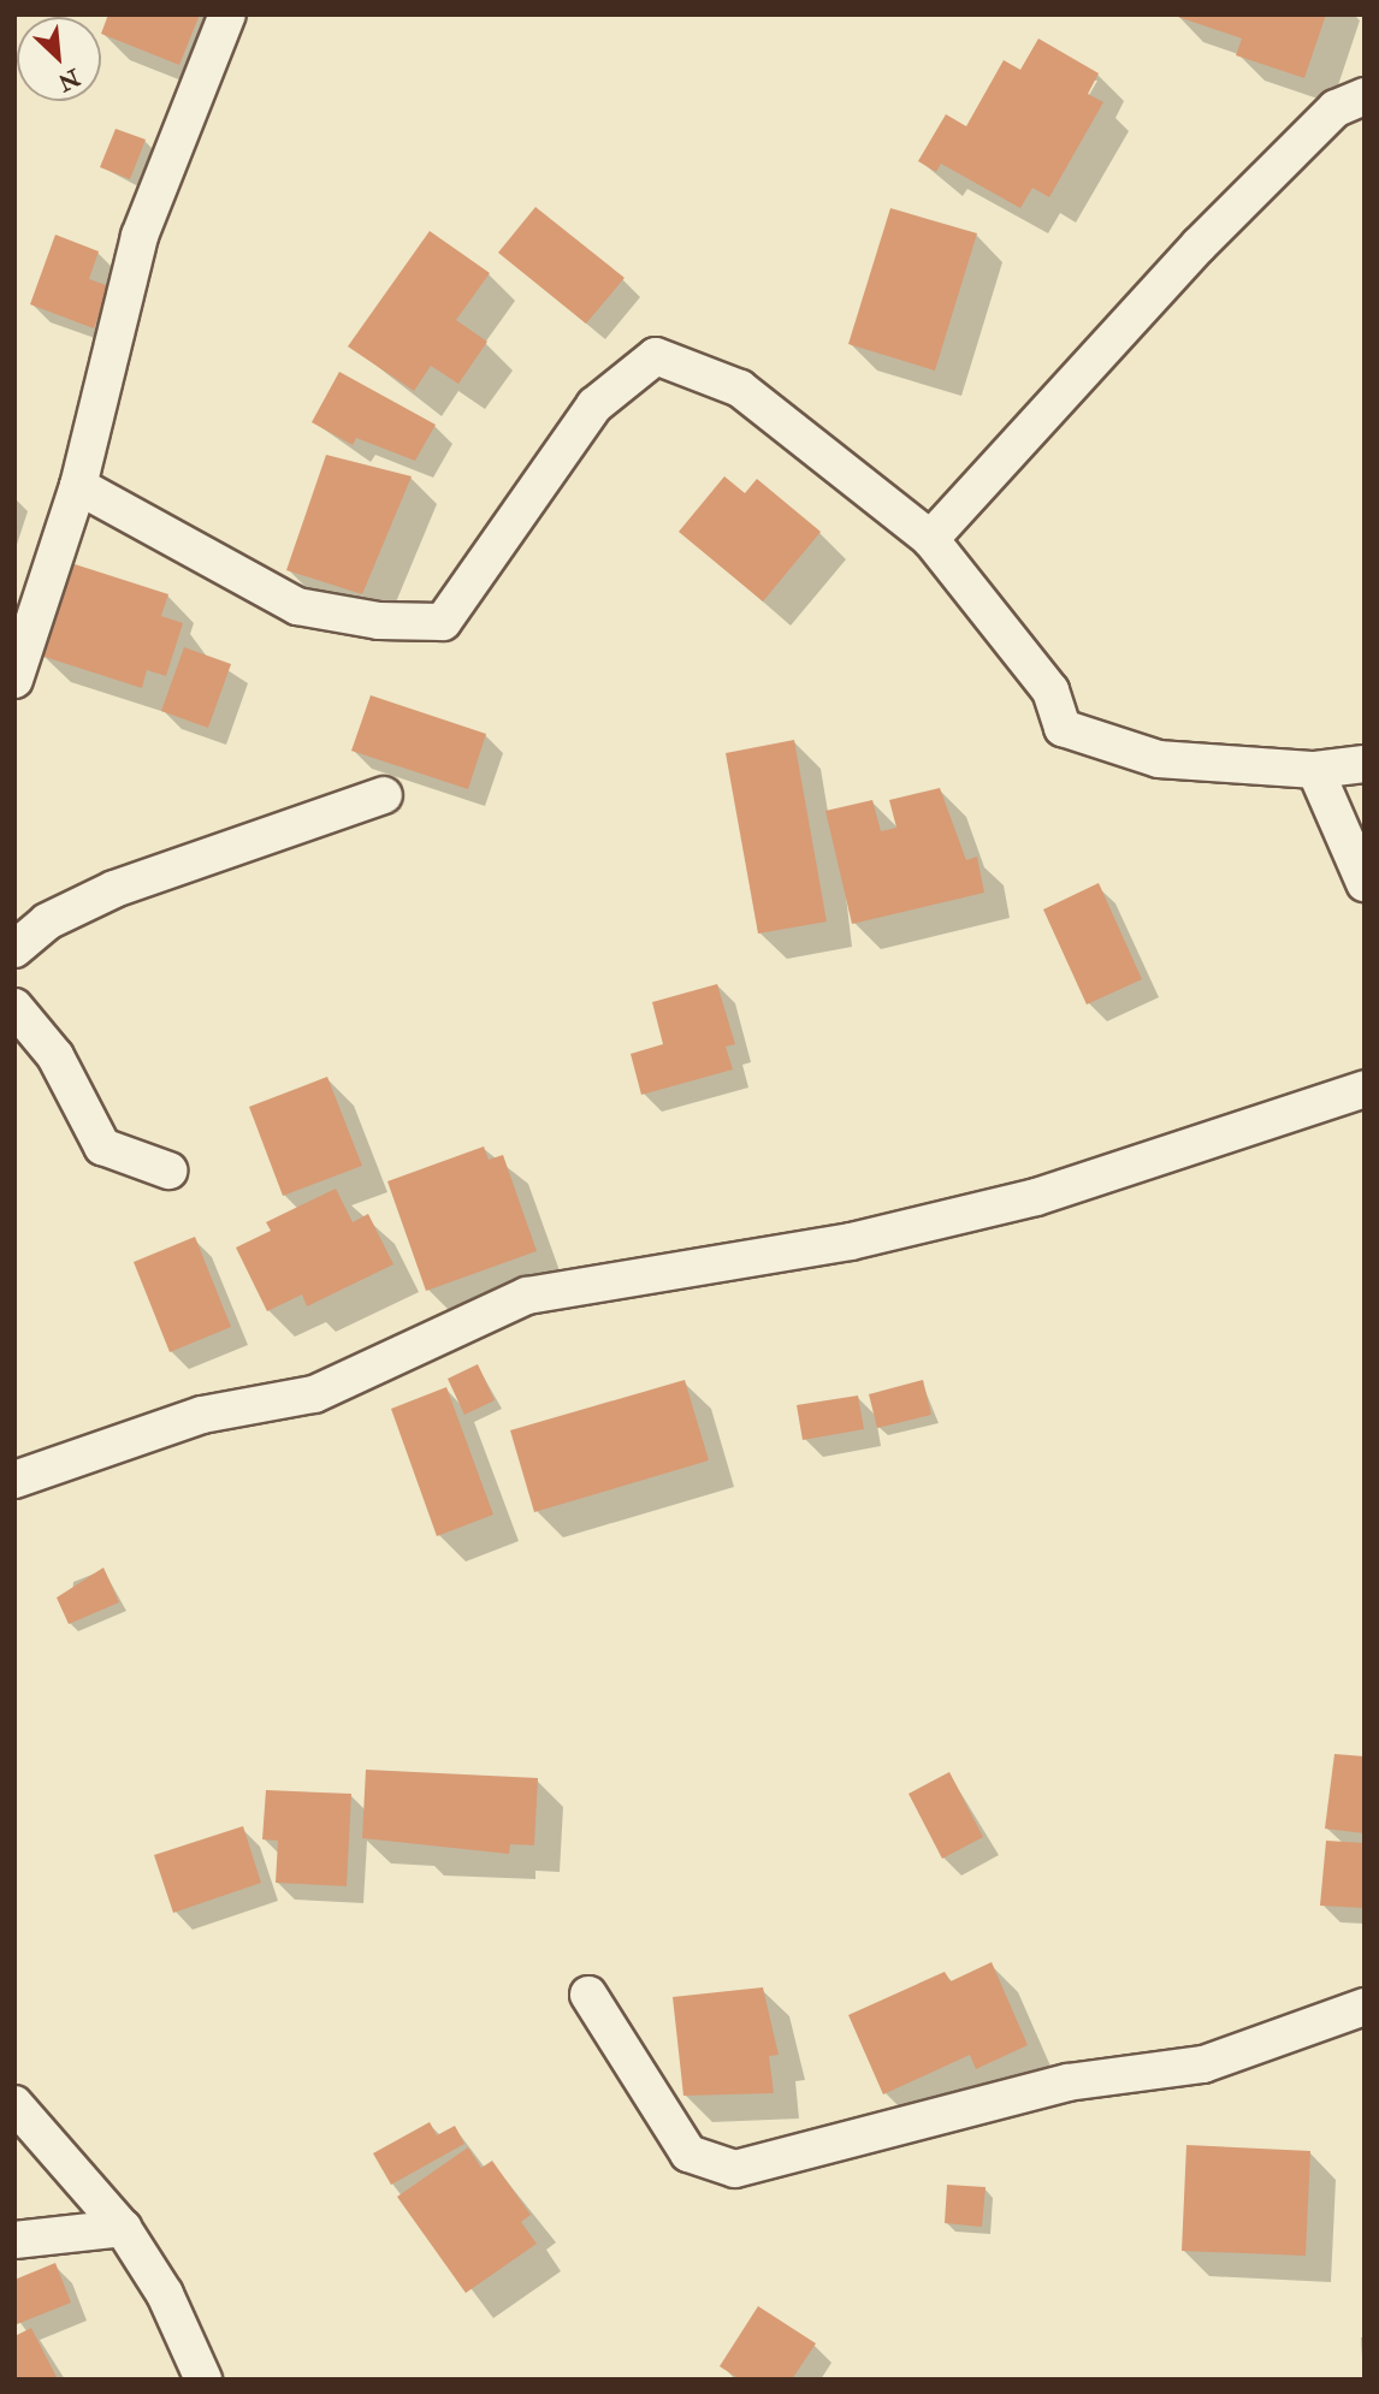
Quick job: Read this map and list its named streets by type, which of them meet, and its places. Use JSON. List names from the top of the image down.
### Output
{
  "north": "bottom right"
}
